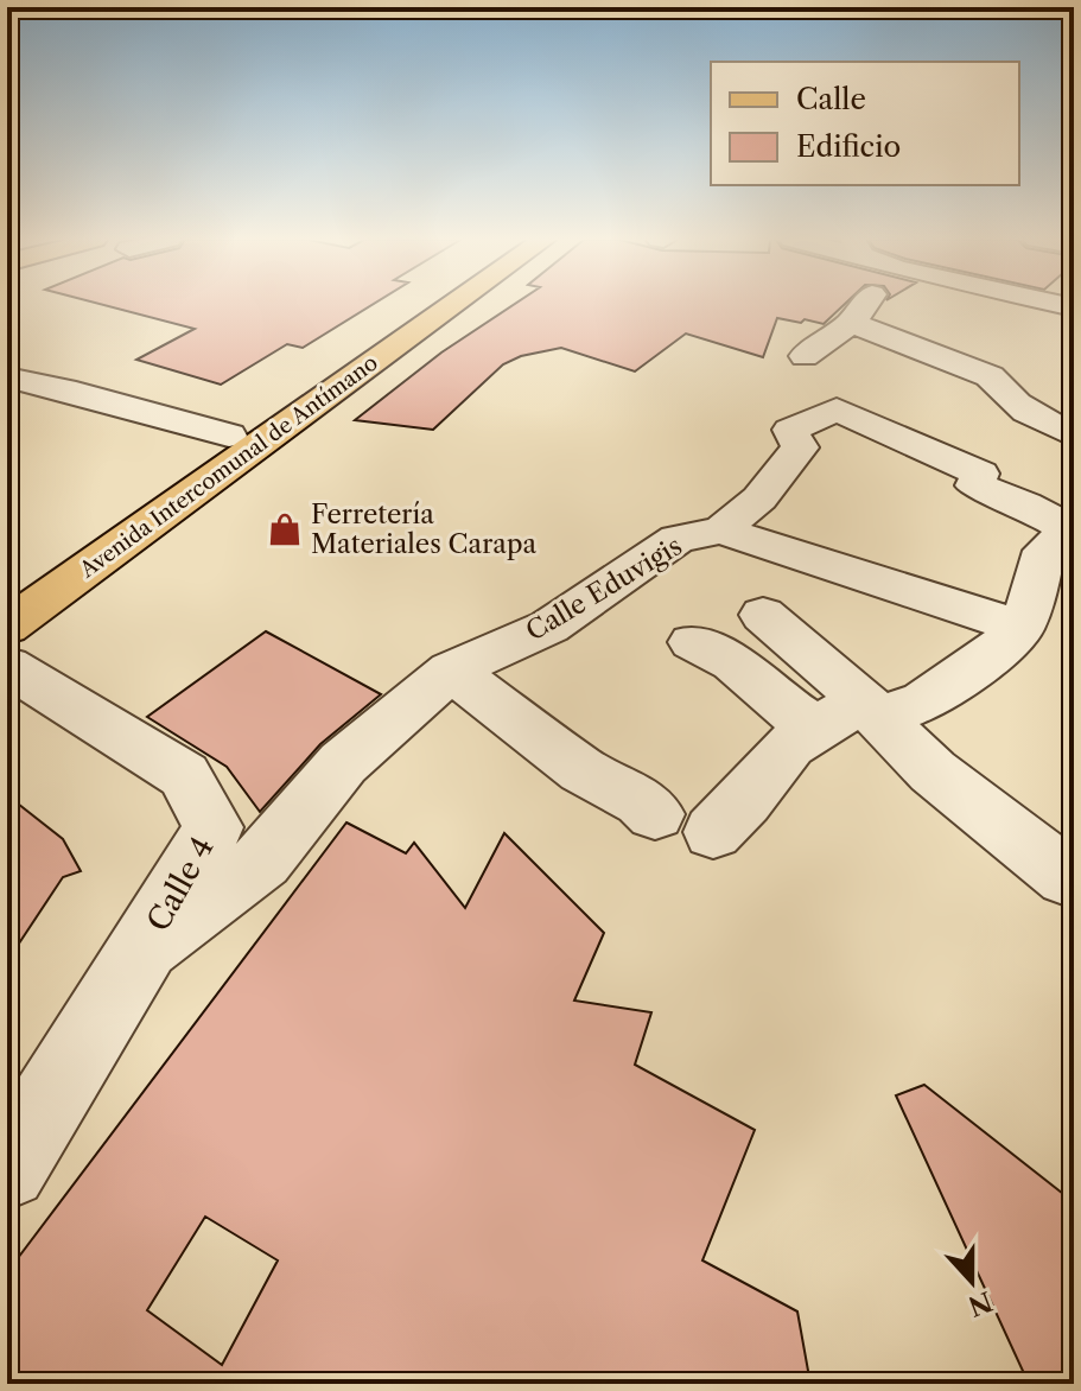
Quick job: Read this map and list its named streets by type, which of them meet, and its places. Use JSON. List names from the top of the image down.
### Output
{
  "streets": {
    "main road": ["Avenida Intercomunal de Antímano"],
    "street": ["Calle Eduvigis", "Calle 4"]
  },
  "crossings": [
    ["Calle Eduvigis", "Calle 4"]
  ],
  "places": {
    "shop": ["Ferretería Materiales Carapa"]
  },
  "legend": ["Calle", "Edificio"],
  "north": "bottom"
}
